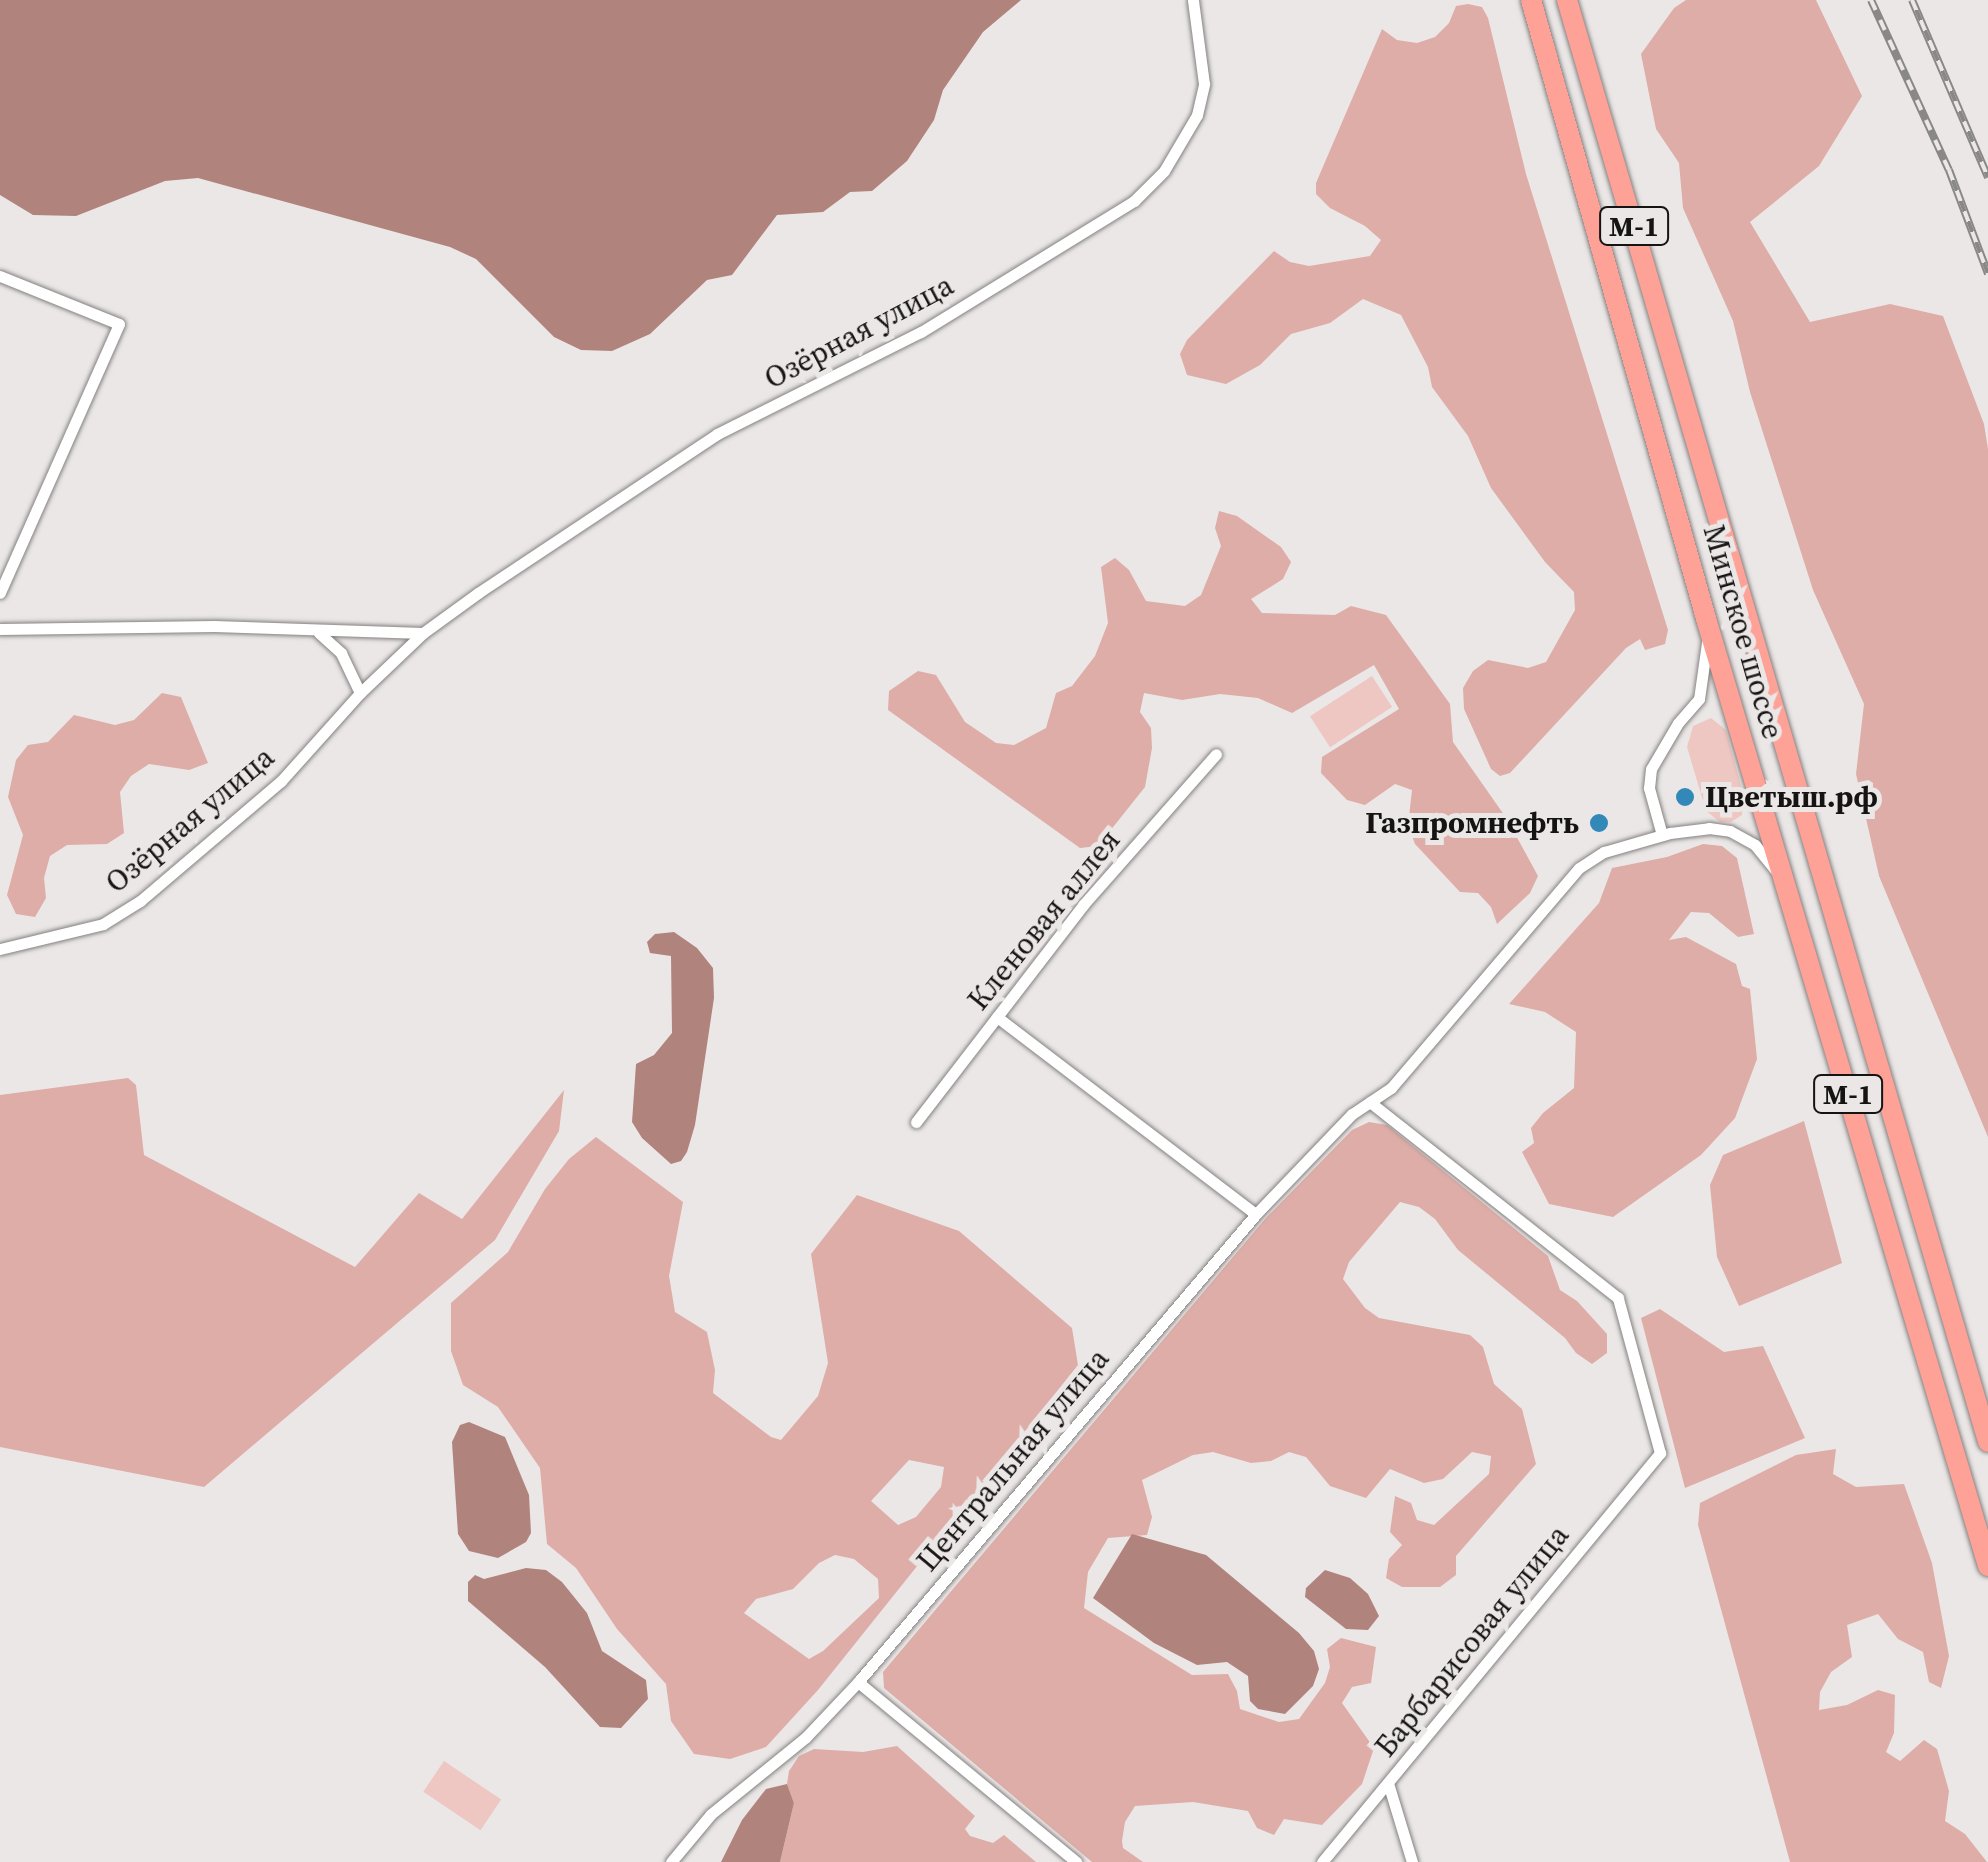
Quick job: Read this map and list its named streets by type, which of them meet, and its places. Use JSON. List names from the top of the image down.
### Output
{
  "streets": {
    "highway": ["М-1", "Минское шоссе"],
    "street": [
      "Озёрная улица",
      "Кленовая аллея",
      "Центральная улица",
      "Барбарисовая улица"
    ]
  },
  "crossings": [
    ["Центральная улица", "Барбарисовая улица"]
  ],
  "places": ["Цветыш.рф", "Газпромнефть"]
}
